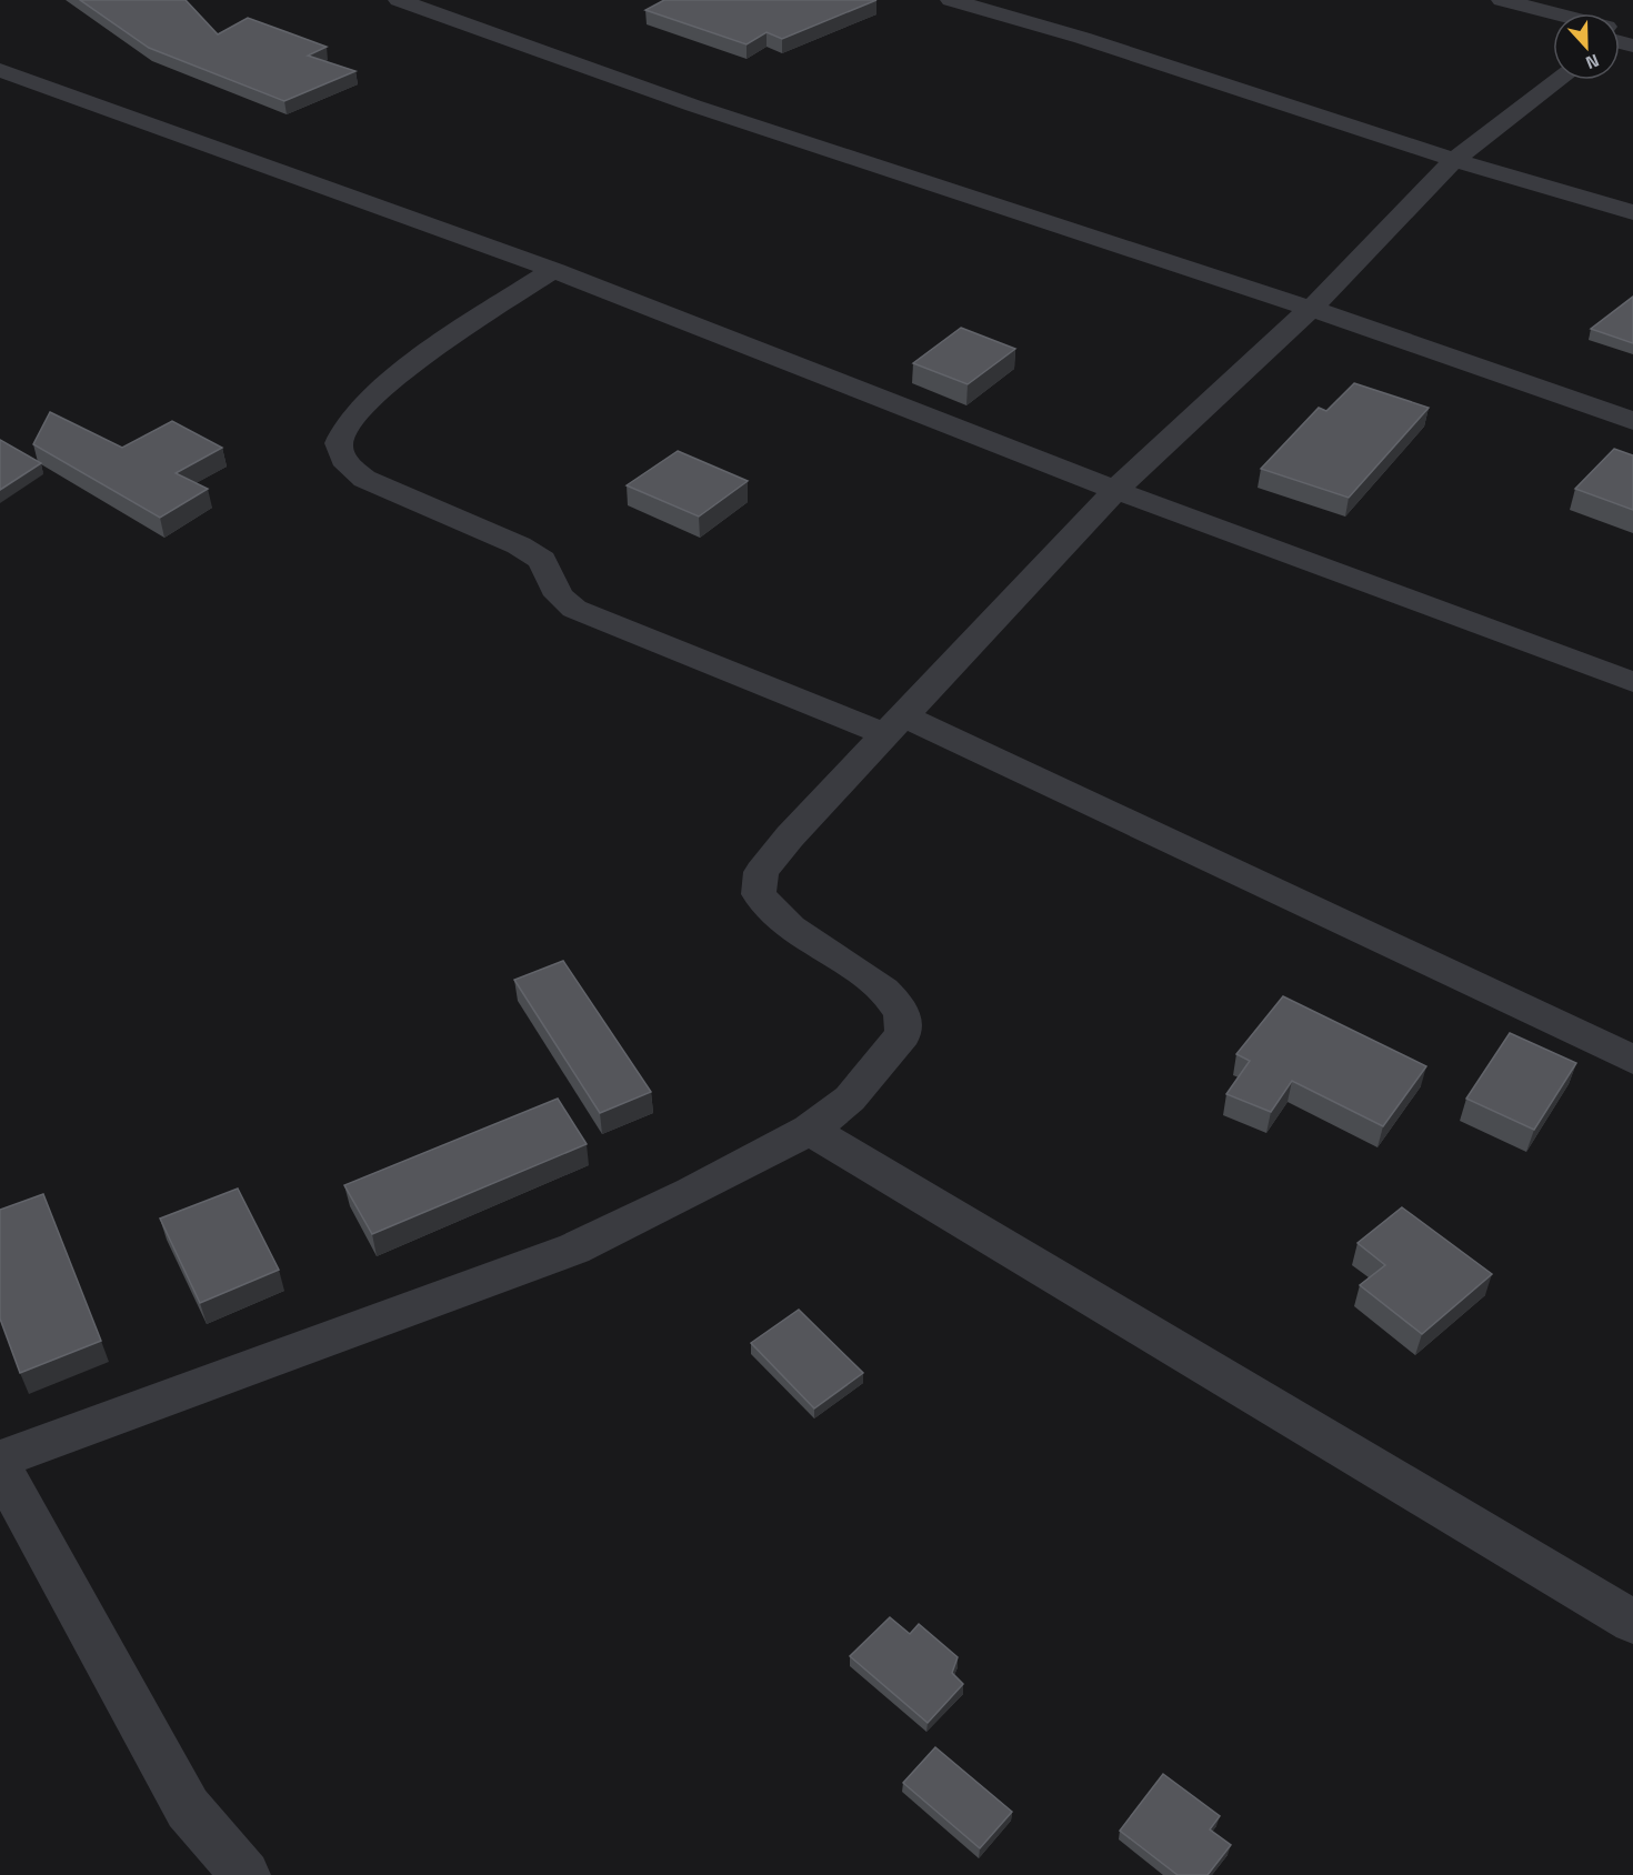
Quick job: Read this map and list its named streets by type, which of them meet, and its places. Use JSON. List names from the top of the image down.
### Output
{
  "north": "bottom"
}
